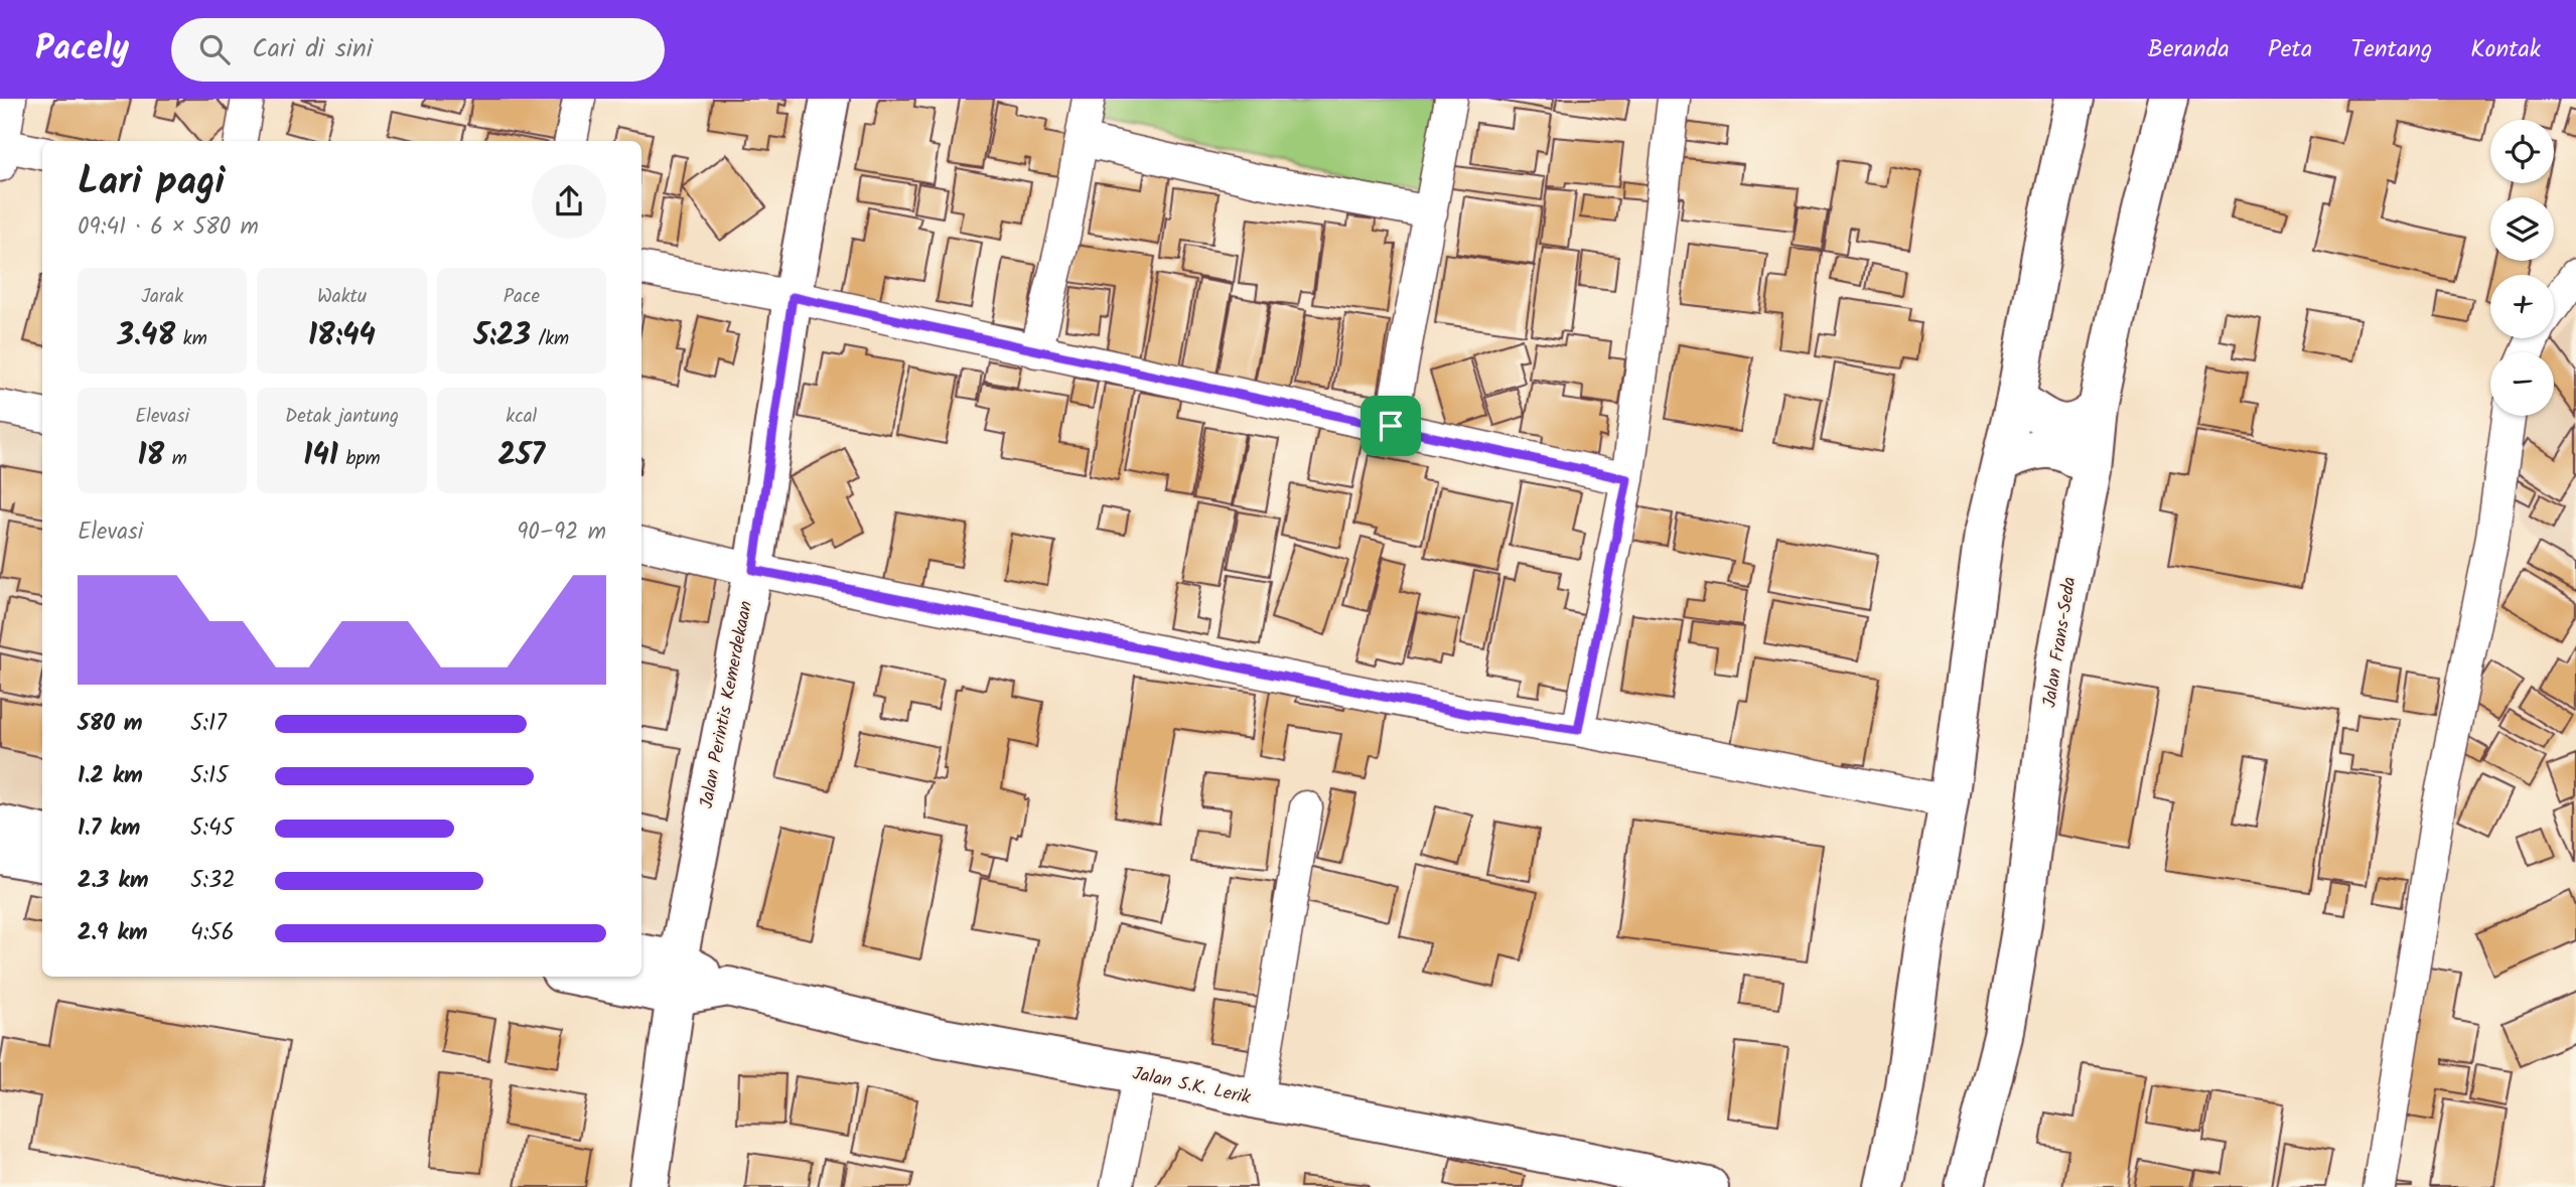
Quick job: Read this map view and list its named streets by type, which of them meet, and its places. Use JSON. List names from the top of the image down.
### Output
{
  "streets": {
    "main road": ["Jalan Frans-Seda", "Jalan Perintis Kemerdekaan", "Jalan S.K. Lerik"]
  },
  "crossings": [
    ["Jalan Perintis Kemerdekaan", "Jalan S.K. Lerik"]
  ],
  "page": {
    "header": "Pacely",
    "search": "Cari di sini",
    "nav": [
      "Beranda",
      "Peta",
      "Tentang",
      "Kontak"
    ],
    "map_buttons": ["+", "−"],
    "heading": ["Lari pagi", "09:41 · 6 × 580 m"],
    "stats": [
      ["Jarak", "3.48 km"],
      ["Waktu", "18:44"],
      ["Pace", "5:23 /km"],
      ["Elevasi", "18 m"],
      ["Detak jantung", "141 bpm"],
      ["kcal", "257"]
    ],
    "chart": ["Elevasi", "90–92 m"],
    "list": [
      {
        "name": "580 m",
        "note": "5:17"
      },
      {
        "name": "1.2 km",
        "note": "5:15"
      },
      {
        "name": "1.7 km",
        "note": "5:45"
      },
      {
        "name": "2.3 km",
        "note": "5:32"
      },
      {
        "name": "2.9 km",
        "note": "4:56"
      }
    ]
  }
}
